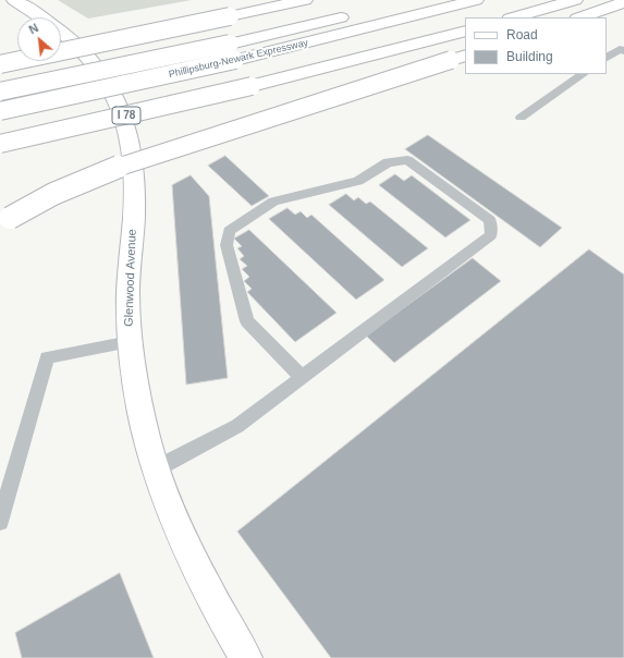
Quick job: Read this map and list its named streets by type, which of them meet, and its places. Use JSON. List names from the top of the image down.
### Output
{
  "streets": {
    "main road": ["Phillipsburg-Newark Expressway", "I 78", "Glenwood Avenue"]
  },
  "legend": ["Road", "Building"],
  "north": "top left"
}
